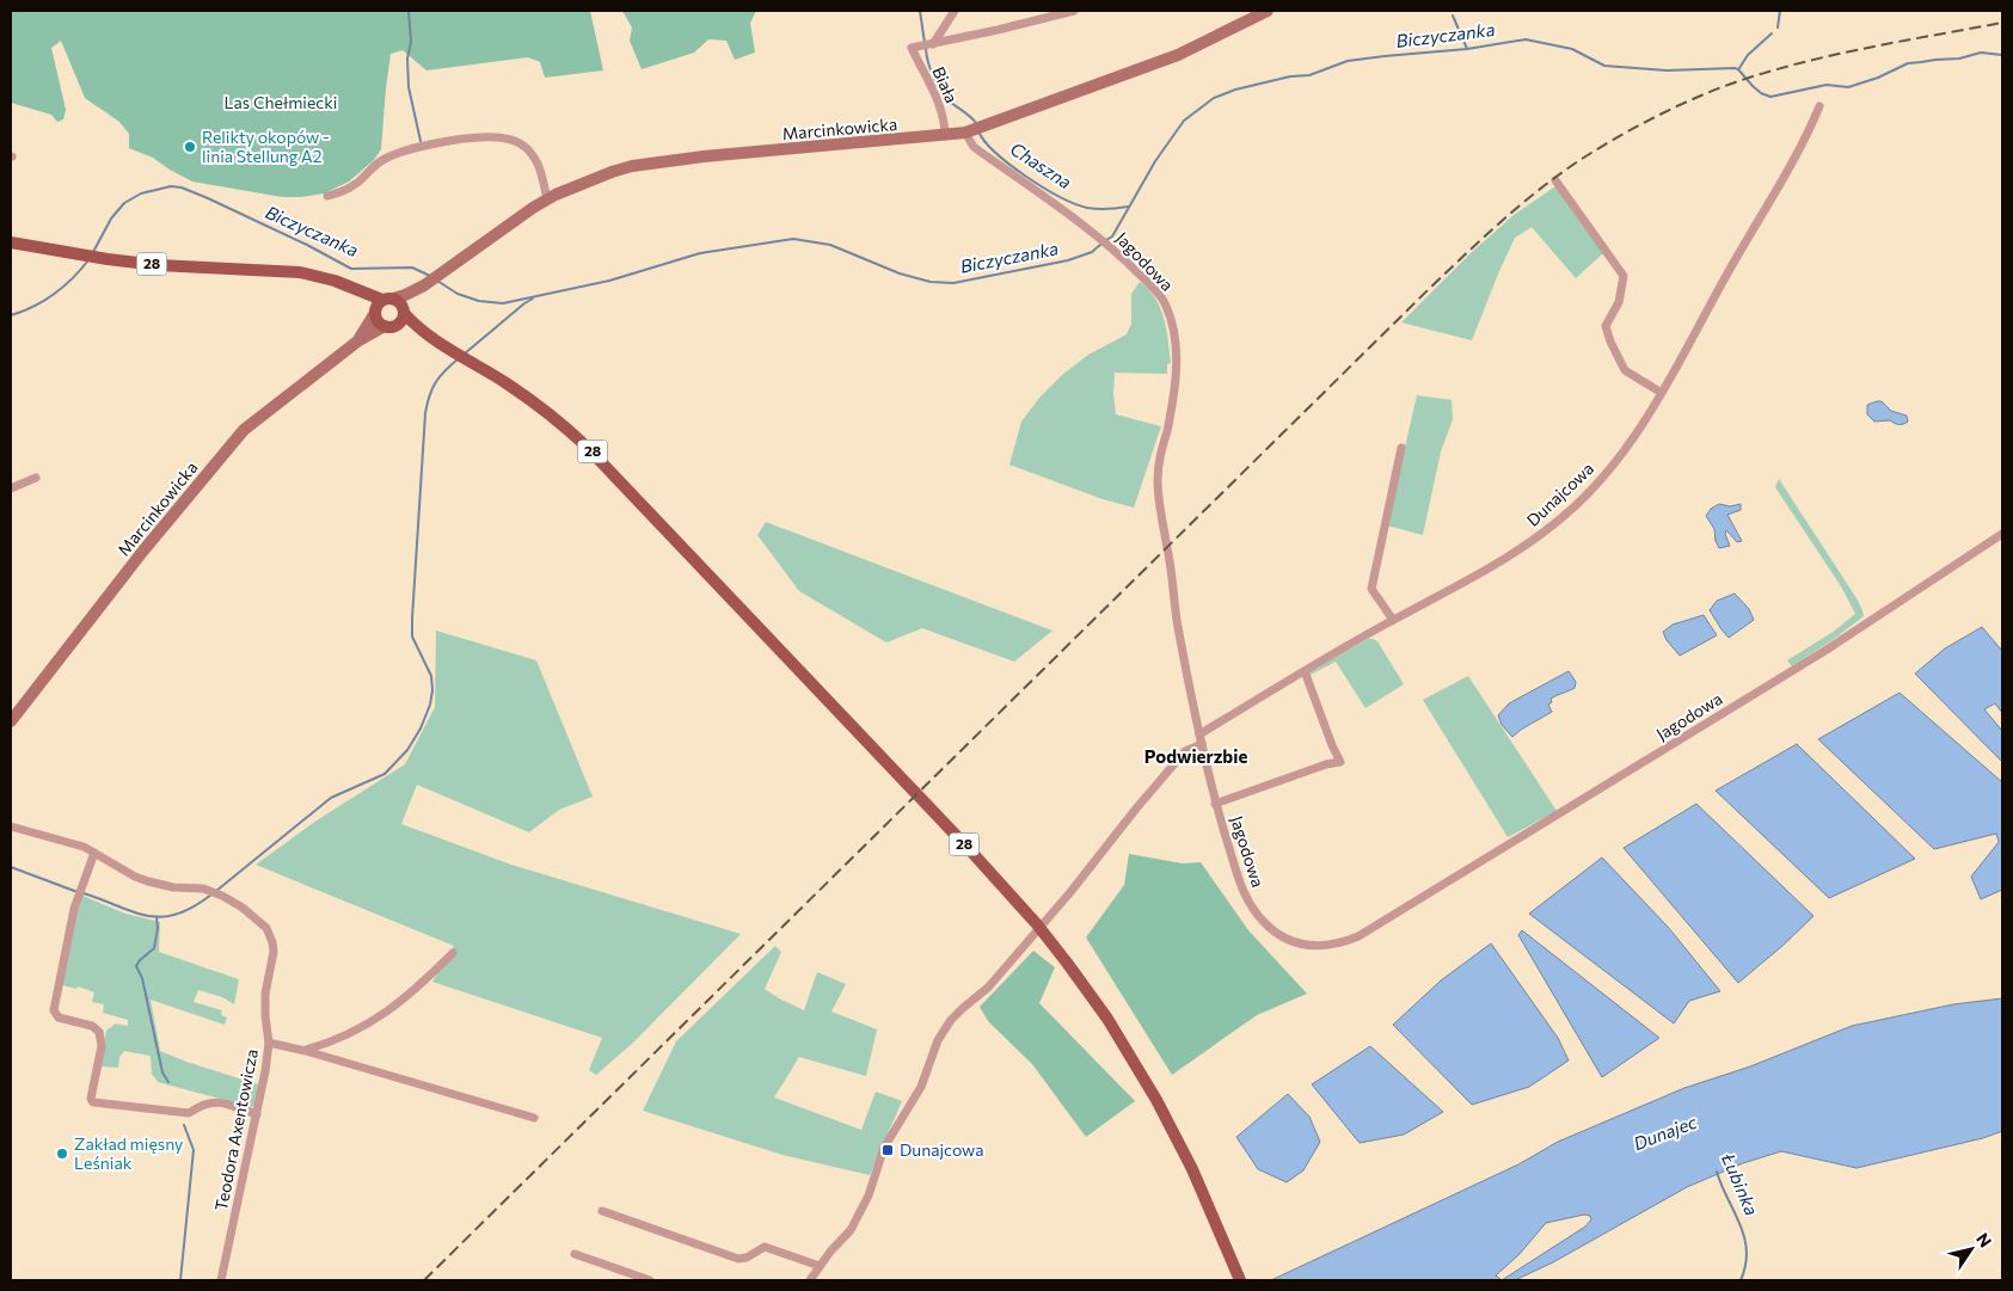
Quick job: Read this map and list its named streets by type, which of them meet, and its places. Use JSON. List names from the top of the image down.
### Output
{
  "streets": {
    "main road": ["28"],
    "street": [
      "Biała",
      "Marcinkowicka",
      "Jagodowa",
      "Dunajcowa",
      "Teodora Axentowicza"
    ]
  },
  "crossings": [
    ["Biała", "Marcinkowicka"],
    ["Marcinkowicka", "Jagodowa"],
    ["Marcinkowicka", "28"],
    ["Jagodowa", "Dunajcowa"]
  ],
  "districts": ["Podwierzbie"],
  "water": [
    "Biczyczanka",
    "Chaszna",
    "Dunajec",
    "Łubinka"
  ],
  "parks": ["Las Chełmiecki"],
  "places": {
    "other": ["Relikty okopów - linia Stellung A2", "Zakład mięsny Leśniak"],
    "transit": ["Dunajcowa"]
  },
  "north": "top right"
}
